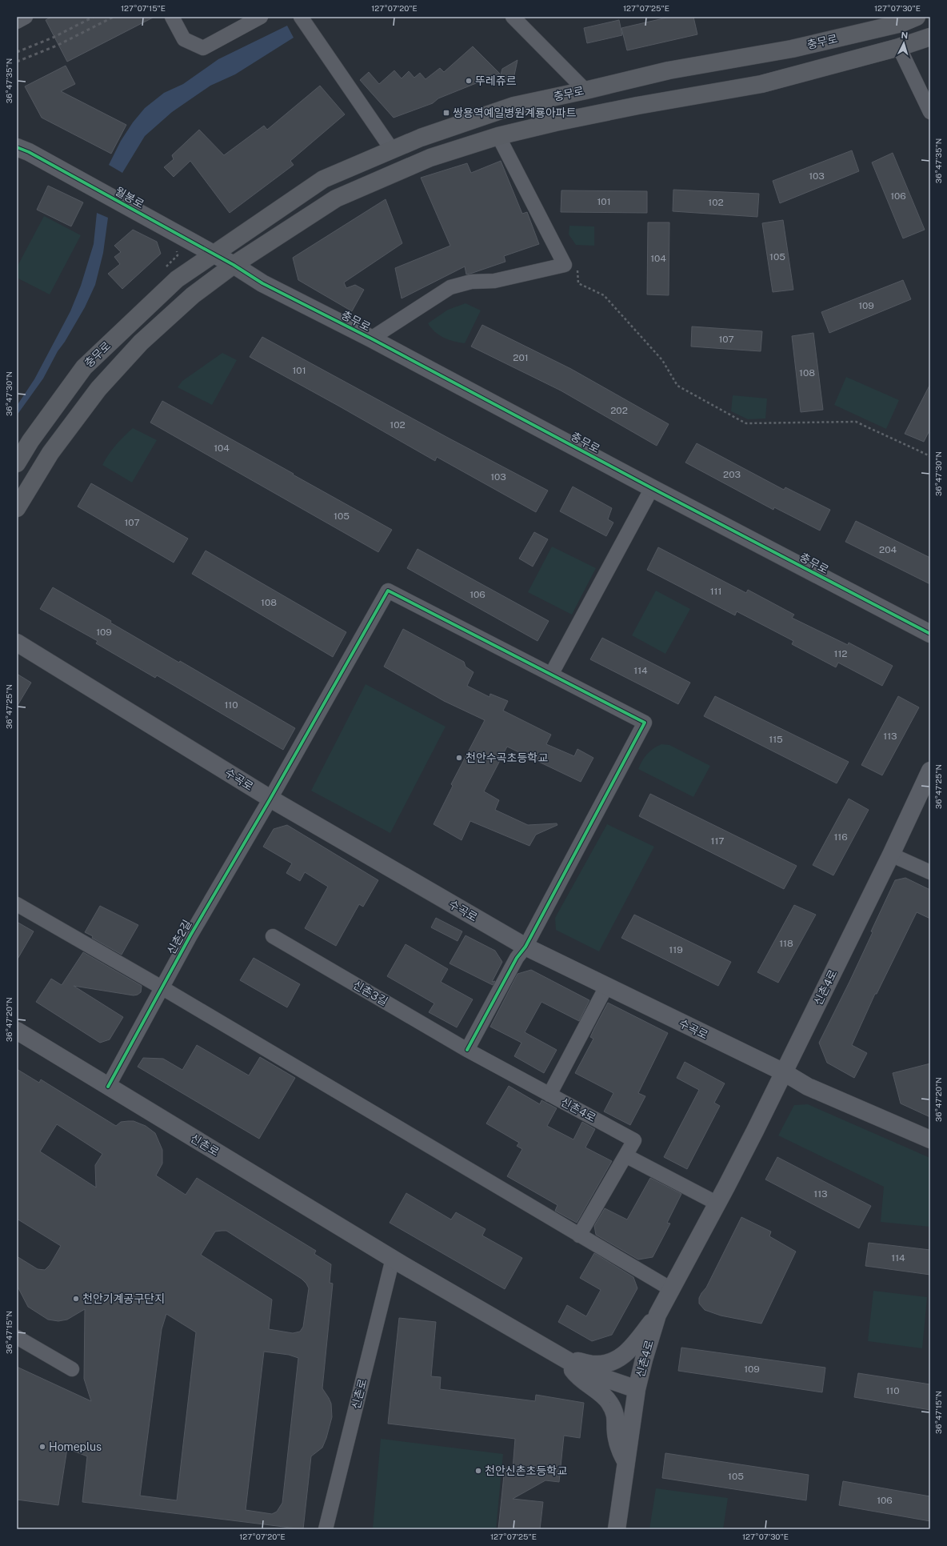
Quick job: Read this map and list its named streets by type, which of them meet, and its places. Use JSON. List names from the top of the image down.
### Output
{
  "streets": {
    "main road": ["충무로"],
    "street": [
      "월봉로",
      "수곡로",
      "신촌2길",
      "신촌4로",
      "신촌3길",
      "신촌로"
    ]
  },
  "crossings": [
    ["충무로", "월봉로"],
    ["수곡로", "신촌2길"],
    ["수곡로", "신촌4로"],
    ["신촌2길", "신촌로"],
    ["신촌4로", "신촌3길"],
    ["신촌4로", "신촌로"]
  ],
  "places": {
    "other": [
      "뚜레쥬르",
      "천안수곡초등학교",
      "천안기계공구단지",
      "Homeplus",
      "천안신촌초등학교"
    ],
    "transit": ["쌍용역예일병원계룡아파트"]
  },
  "house_numbers": [
    "103",
    "106",
    "101",
    "102",
    "105",
    "104",
    "109",
    "107",
    "201",
    "101",
    "108",
    "202",
    "102",
    "104",
    "203",
    "103",
    "105",
    "107",
    "204",
    "111",
    "106",
    "108",
    "109",
    "112",
    "114",
    "110",
    "113",
    "115",
    "116",
    "117",
    "118",
    "119",
    "113",
    "114",
    "109",
    "110",
    "105",
    "106"
  ],
  "north": "top",
  "coordinates": [
    "127°07'15\"E",
    "127°07'20\"E",
    "127°07'25\"E",
    "127°07'30\"E",
    "36°47'35\"N",
    "36°47'30\"N",
    "36°47'25\"N",
    "36°47'20\"N",
    "36°47'15\"N"
  ]
}
